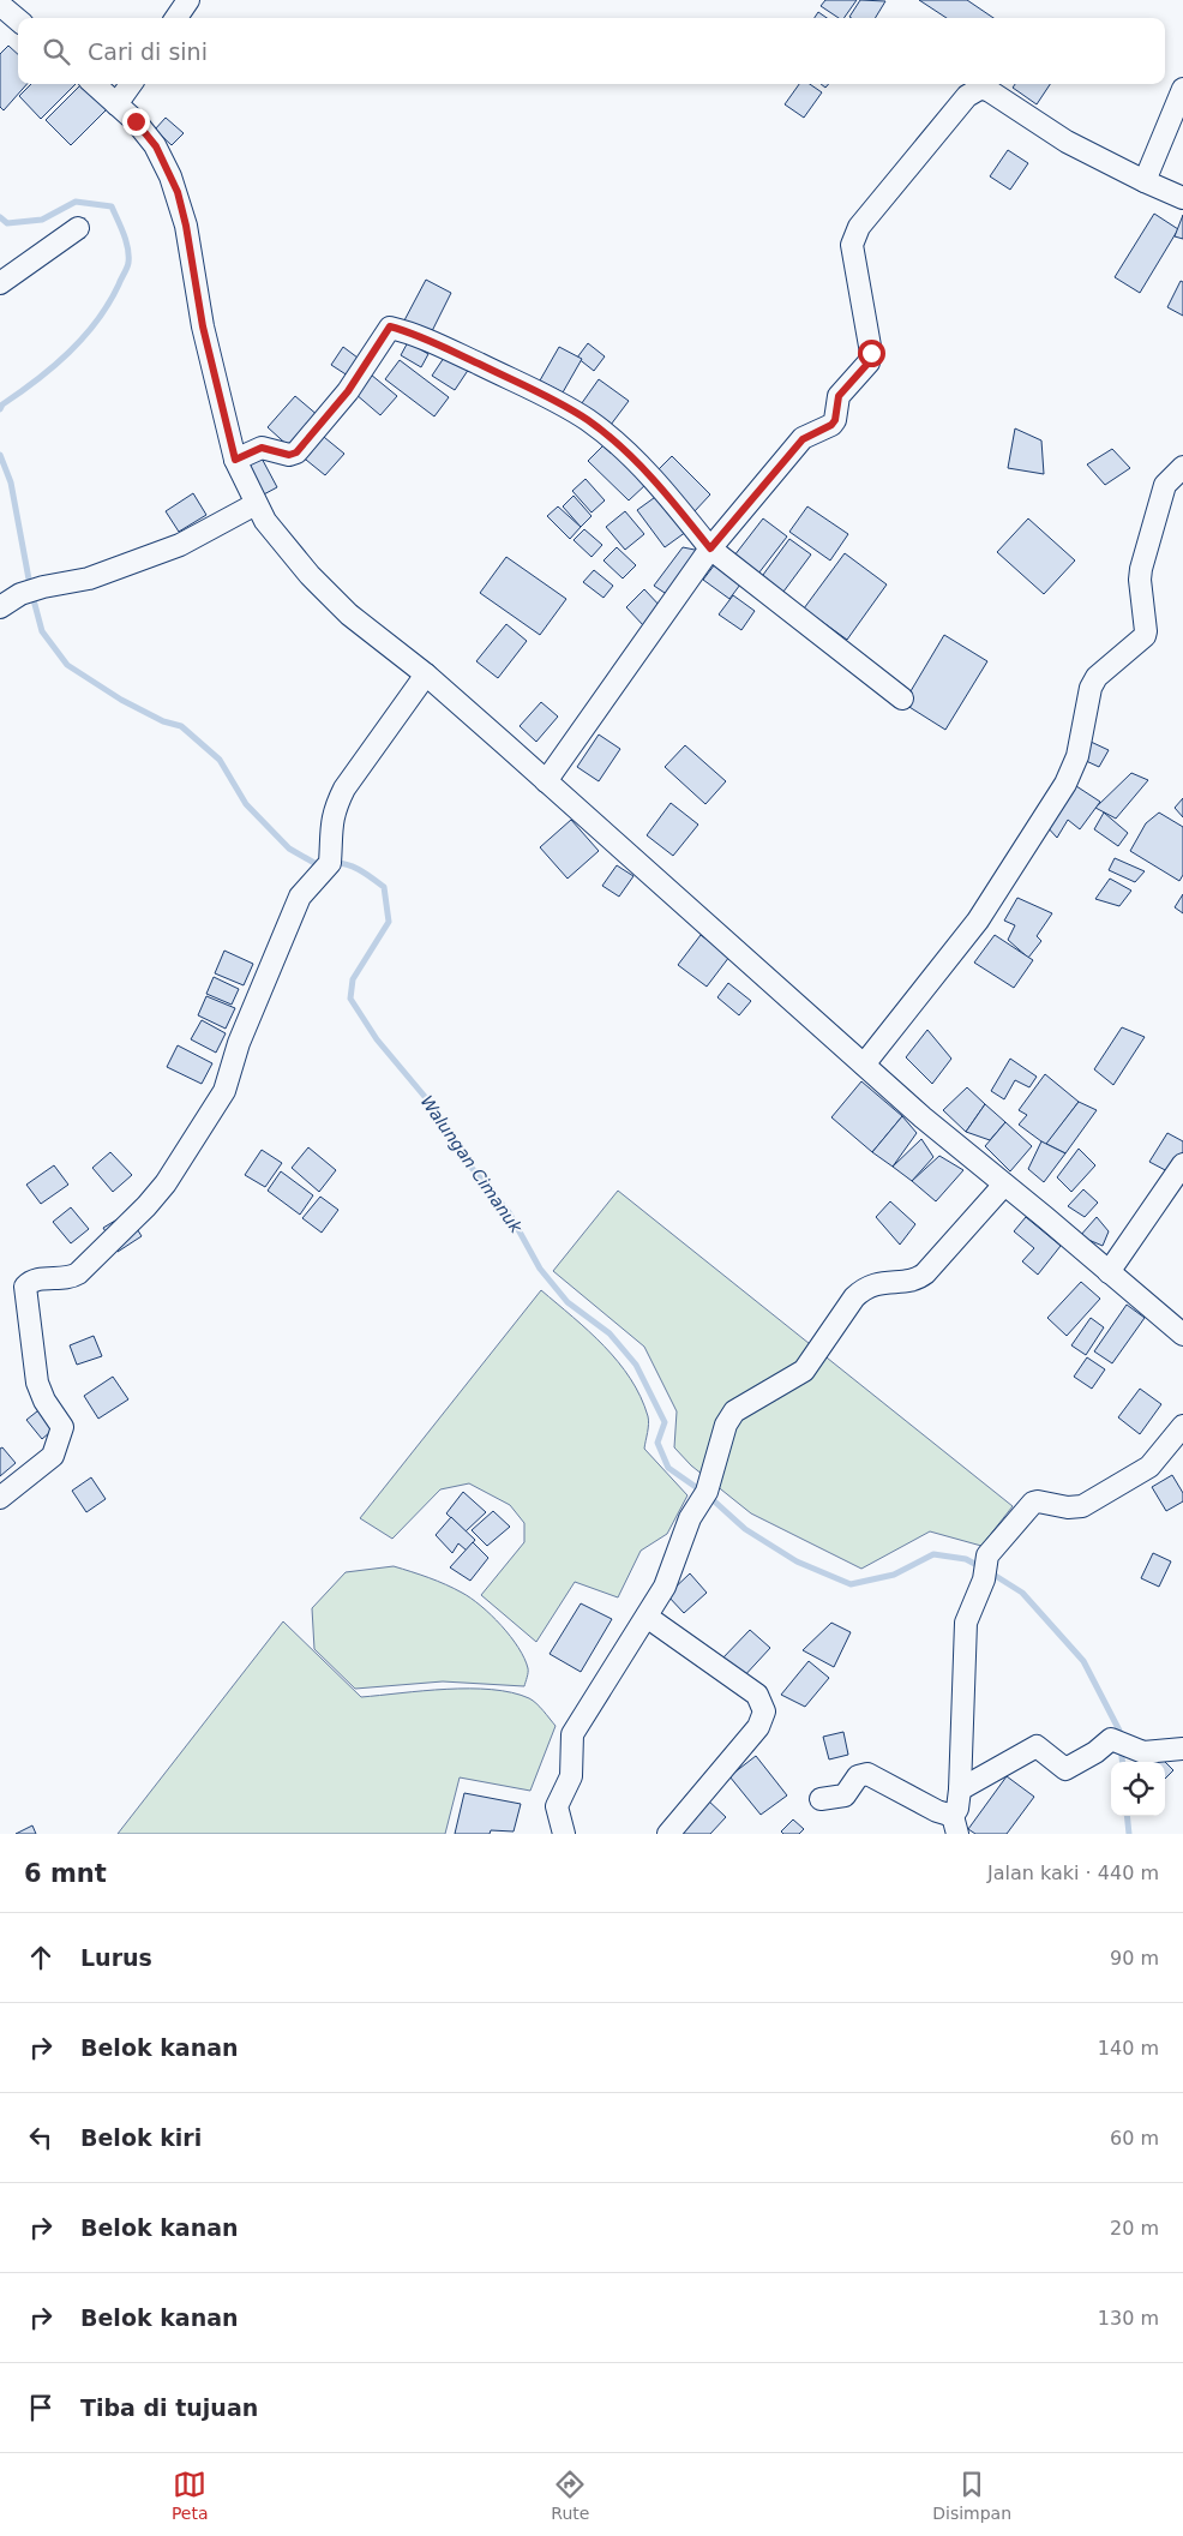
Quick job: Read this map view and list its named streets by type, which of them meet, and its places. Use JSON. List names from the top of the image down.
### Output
{
  "water": ["Walungan Cimanuk"],
  "page": {
    "search": "Cari di sini",
    "heading": ["6 mnt", "Jalan kaki · 440 m"],
    "list": [
      ["Lurus", "90 m"],
      ["Belok kanan", "140 m"],
      ["Belok kiri", "60 m"],
      ["Belok kanan", "20 m"],
      ["Belok kanan", "130 m"],
      "Tiba di tujuan"
    ],
    "nav": ["Peta", "Rute", "Disimpan"]
  }
}
